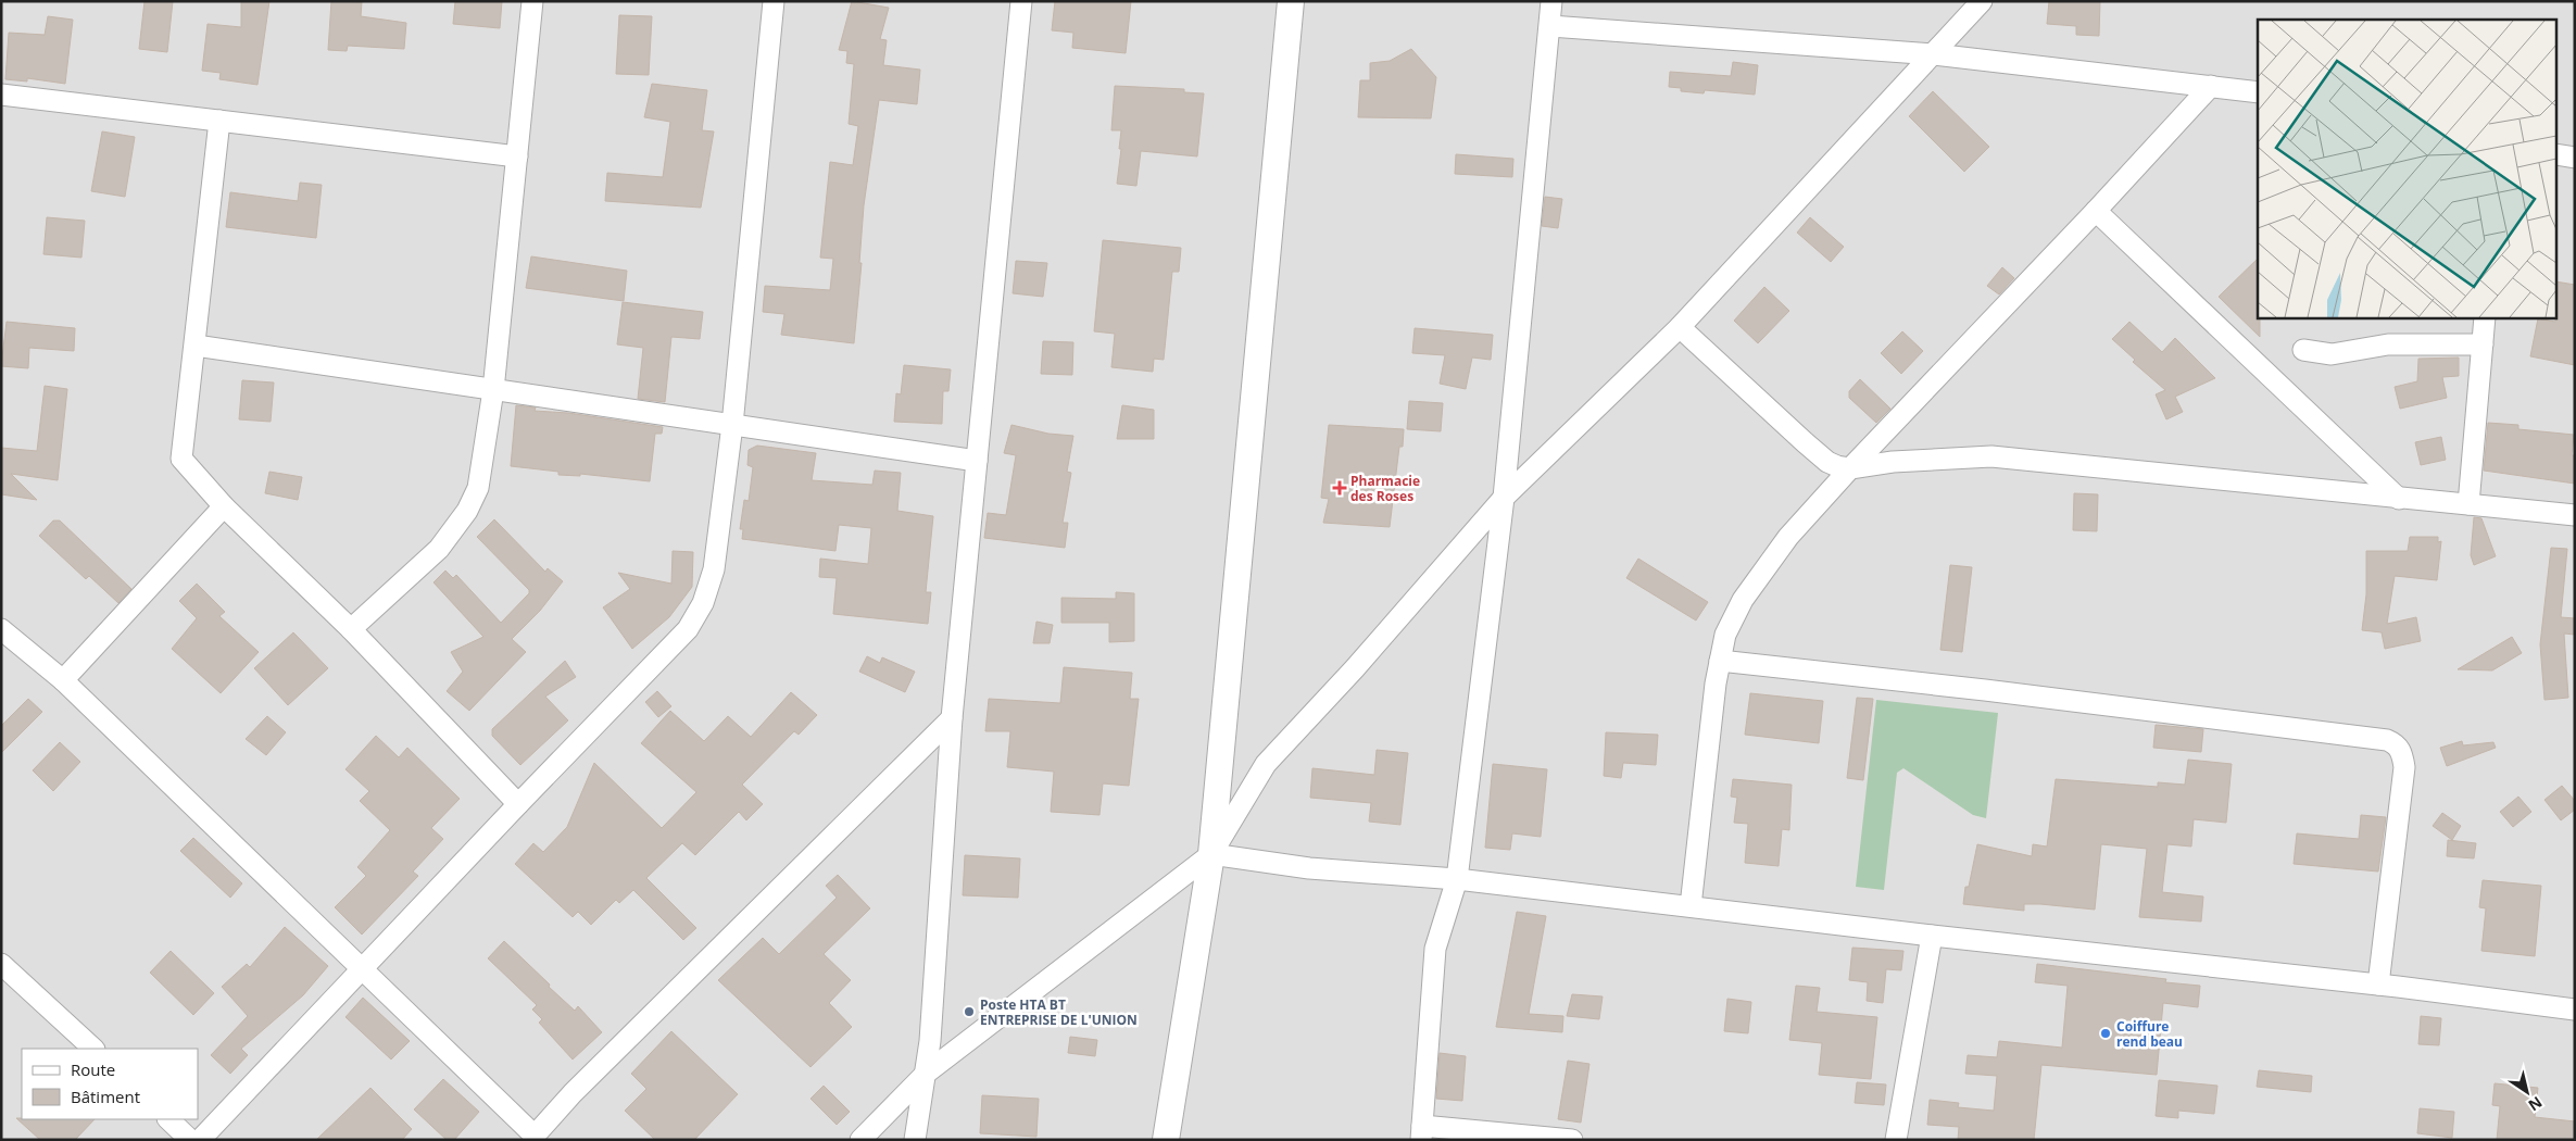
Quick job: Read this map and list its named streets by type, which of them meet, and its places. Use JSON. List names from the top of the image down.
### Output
{
  "places": {
    "health": ["Pharmacie des Roses"],
    "other": ["Poste HTA BT ENTREPRISE DE L'UNION", "Coiffure rend beau"]
  },
  "legend": ["Route", "Bâtiment"],
  "north": "bottom right"
}
